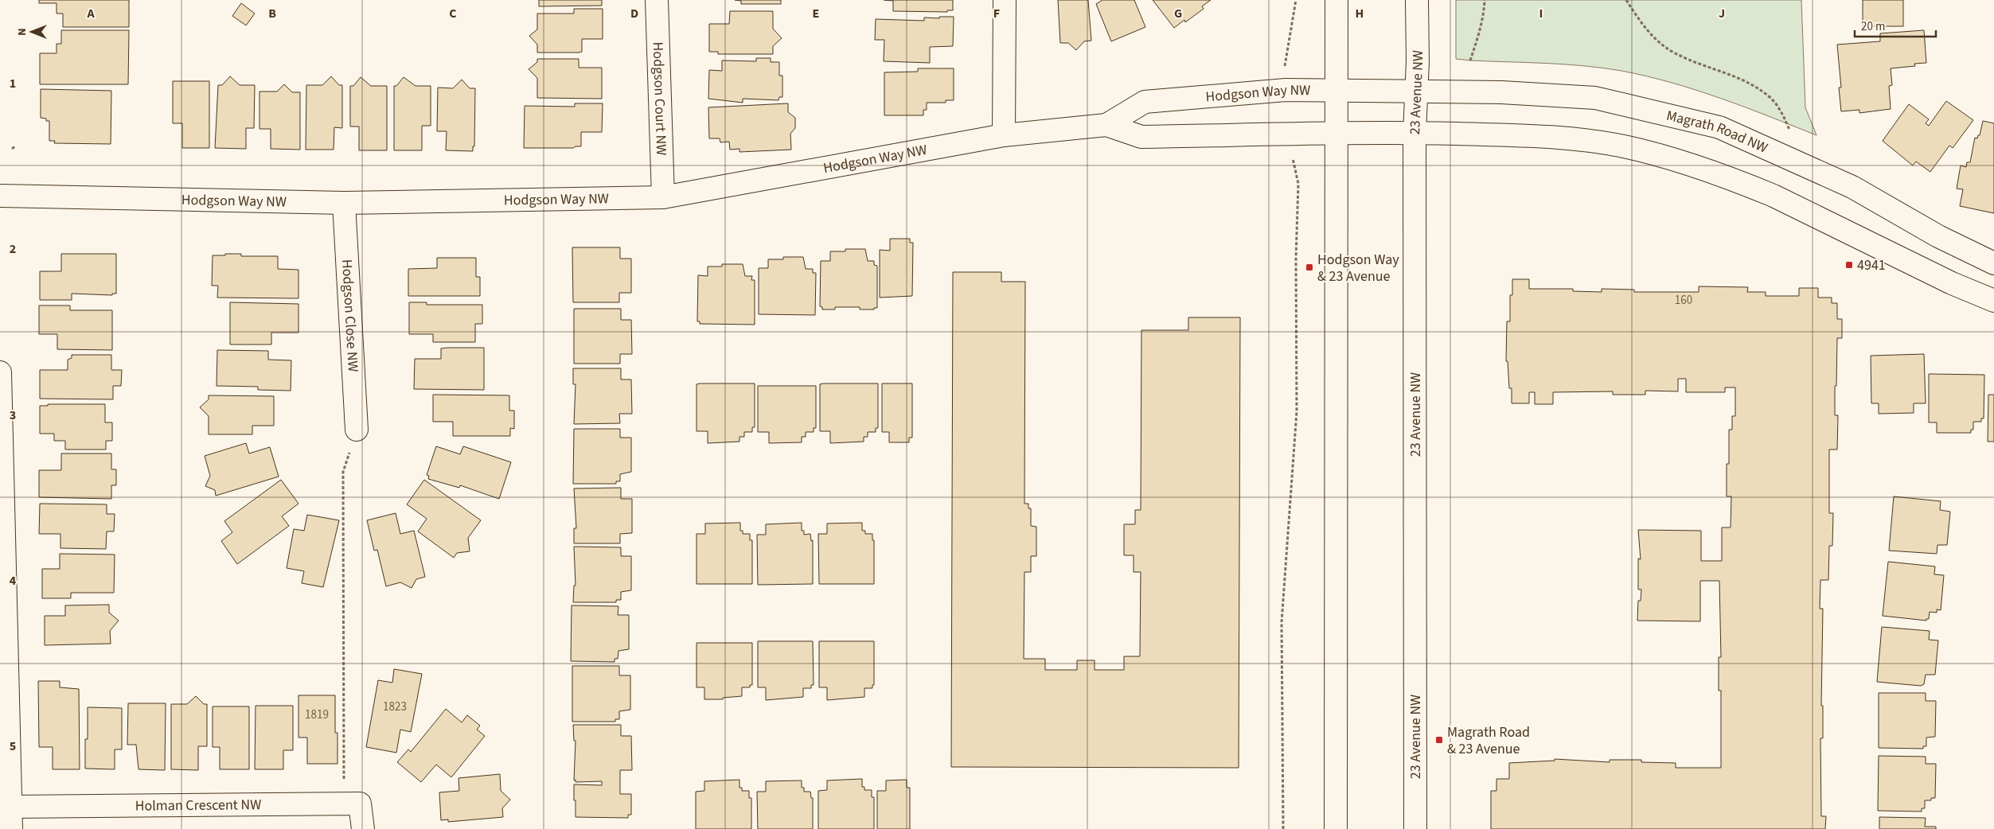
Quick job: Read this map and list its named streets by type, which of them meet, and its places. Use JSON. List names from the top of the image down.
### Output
{
  "streets": {
    "street": [
      "23 Avenue NW",
      "Hodgson Way NW",
      "Hodgson Court NW",
      "Magrath Road NW",
      "Hodgson Close NW",
      "Holman Crescent NW"
    ]
  },
  "crossings": [
    ["23 Avenue NW", "Hodgson Way NW"],
    ["23 Avenue NW", "Magrath Road NW"],
    ["Hodgson Way NW", "Hodgson Court NW"],
    ["Hodgson Way NW", "Magrath Road NW"],
    ["Hodgson Way NW", "Hodgson Close NW"]
  ],
  "places": {
    "transit": ["4941", "Hodgson Way & 23 Avenue", "Magrath Road & 23 Avenue"]
  },
  "house_numbers": ["160", "1823", "1819"],
  "scale_bar": "20 m",
  "north": "left",
  "grid": {
    "columns": [
      "A",
      "B",
      "C",
      "D",
      "E",
      "F",
      "G",
      "H",
      "I",
      "J"
    ],
    "rows": [
      "1",
      "2",
      "3",
      "4",
      "5"
    ]
  }
}
